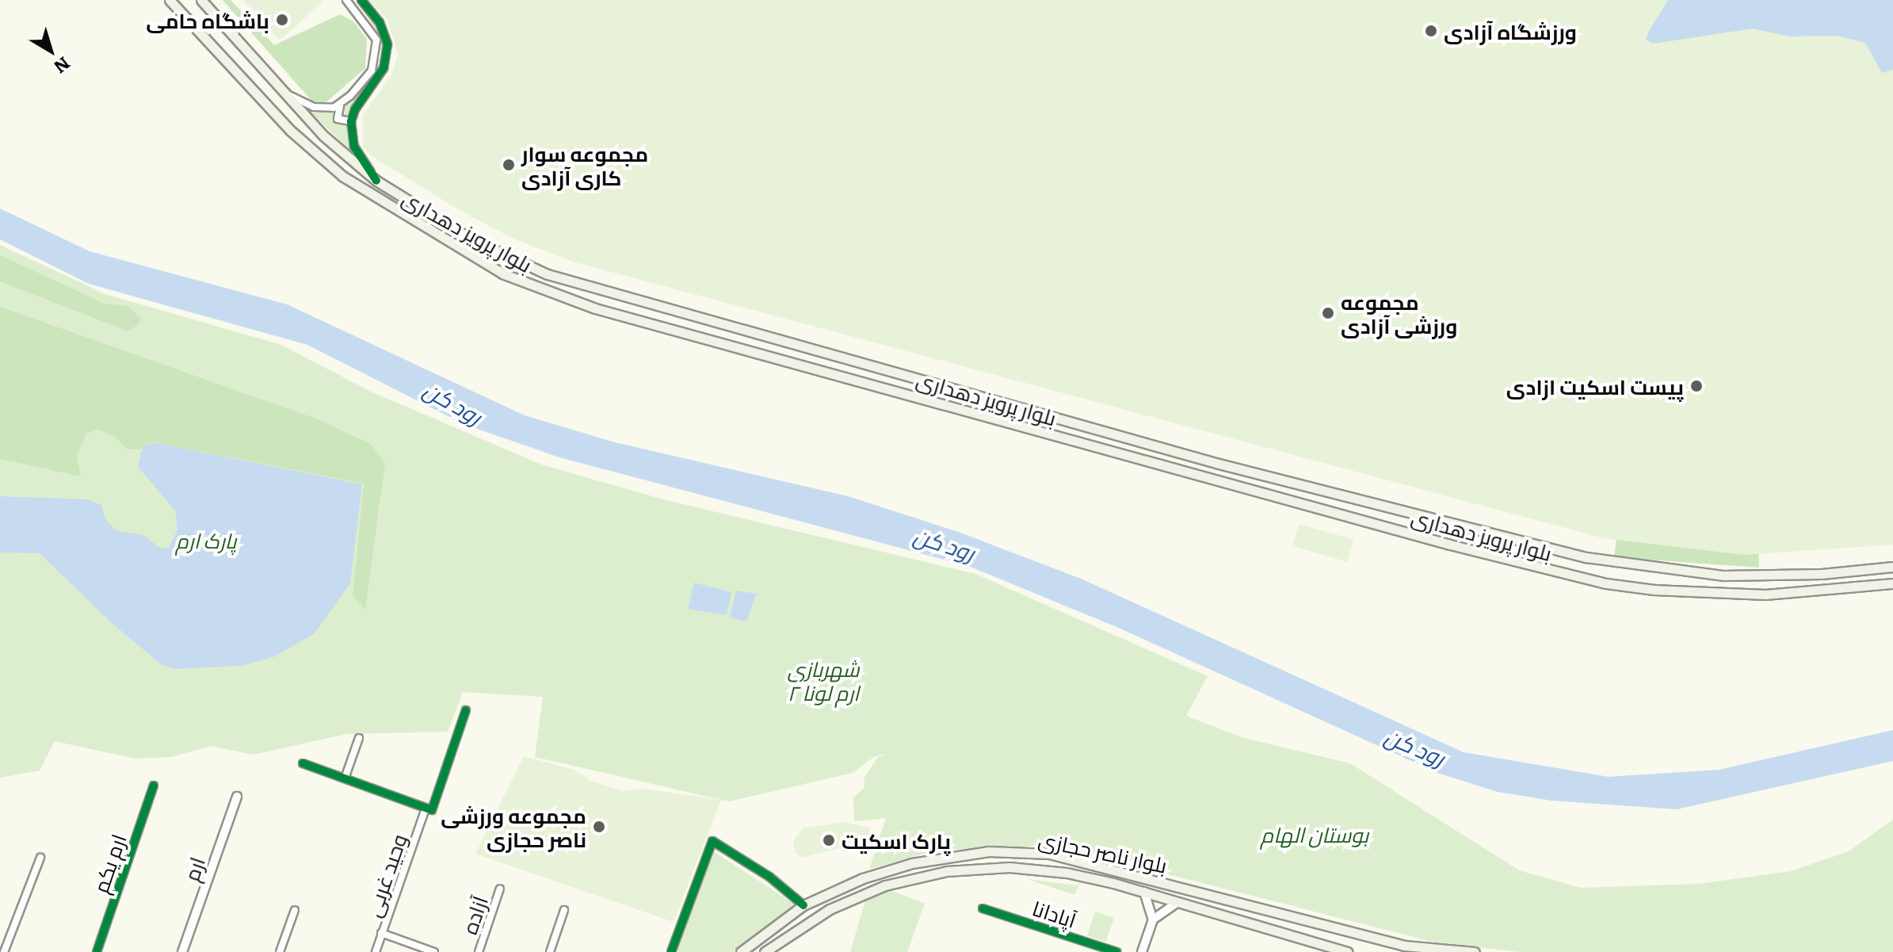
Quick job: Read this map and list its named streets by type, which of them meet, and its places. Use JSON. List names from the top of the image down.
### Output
{
  "streets": {
    "main road": ["بلوار پرویز دهداری", "بلوار ناصر حجازی"],
    "street": [
      "ارم یکم",
      "ارم",
      "وحید غربی",
      "آپادانا",
      "آزاده"
    ]
  },
  "water": ["رود کن"],
  "parks": ["پارک ارم", "شهربازی ارم لونا ۲", "بوستان الهام"],
  "places": [
    "باشگاه حامی",
    "ورزشگاه آزادی",
    "مجموعه سوار کاری آزادی",
    "مجموعه ورزشی آزادی",
    "پیست اسکیت ازادی",
    "مجموعه ورزشی ناصر حجازی",
    "پارک اسکیت"
  ],
  "north": "bottom right"
}
